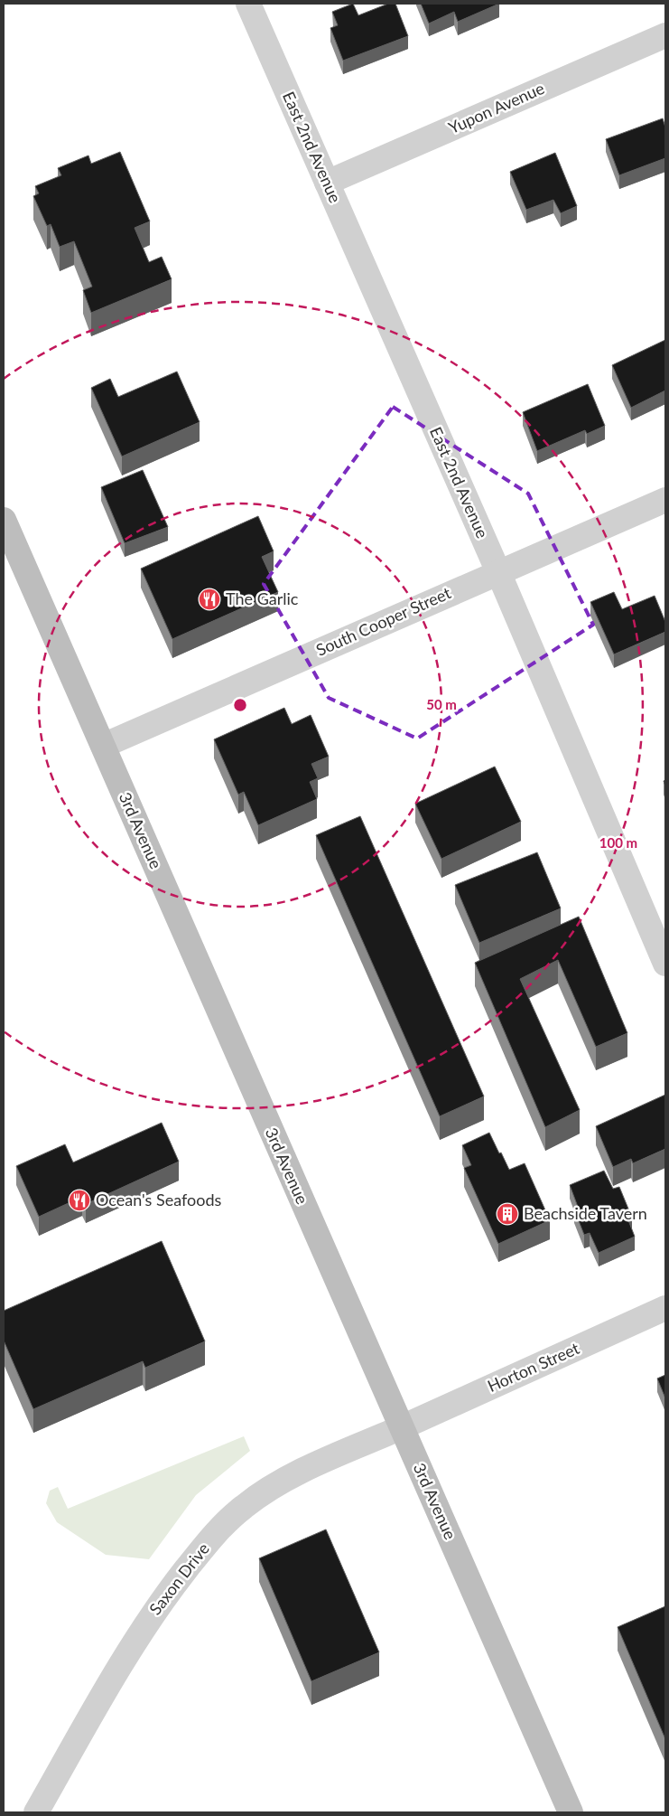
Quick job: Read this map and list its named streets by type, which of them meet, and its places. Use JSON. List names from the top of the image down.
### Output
{
  "streets": {
    "main road": ["3rd Avenue"],
    "street": [
      "Yupon Avenue",
      "East 2nd Avenue",
      "South Cooper Street",
      "Horton Street",
      "Saxon Drive"
    ]
  },
  "crossings": [
    ["Yupon Avenue", "East 2nd Avenue"],
    ["East 2nd Avenue", "South Cooper Street"],
    ["South Cooper Street", "3rd Avenue"],
    ["3rd Avenue", "Horton Street"],
    ["3rd Avenue", "Saxon Drive"],
    ["Horton Street", "Saxon Drive"]
  ],
  "places": {
    "restaurant": ["The Garlic", "Ocean's Seafoods"],
    "building": ["Beachside Tavern"]
  },
  "rings": ["50 m", "100 m"]
}
